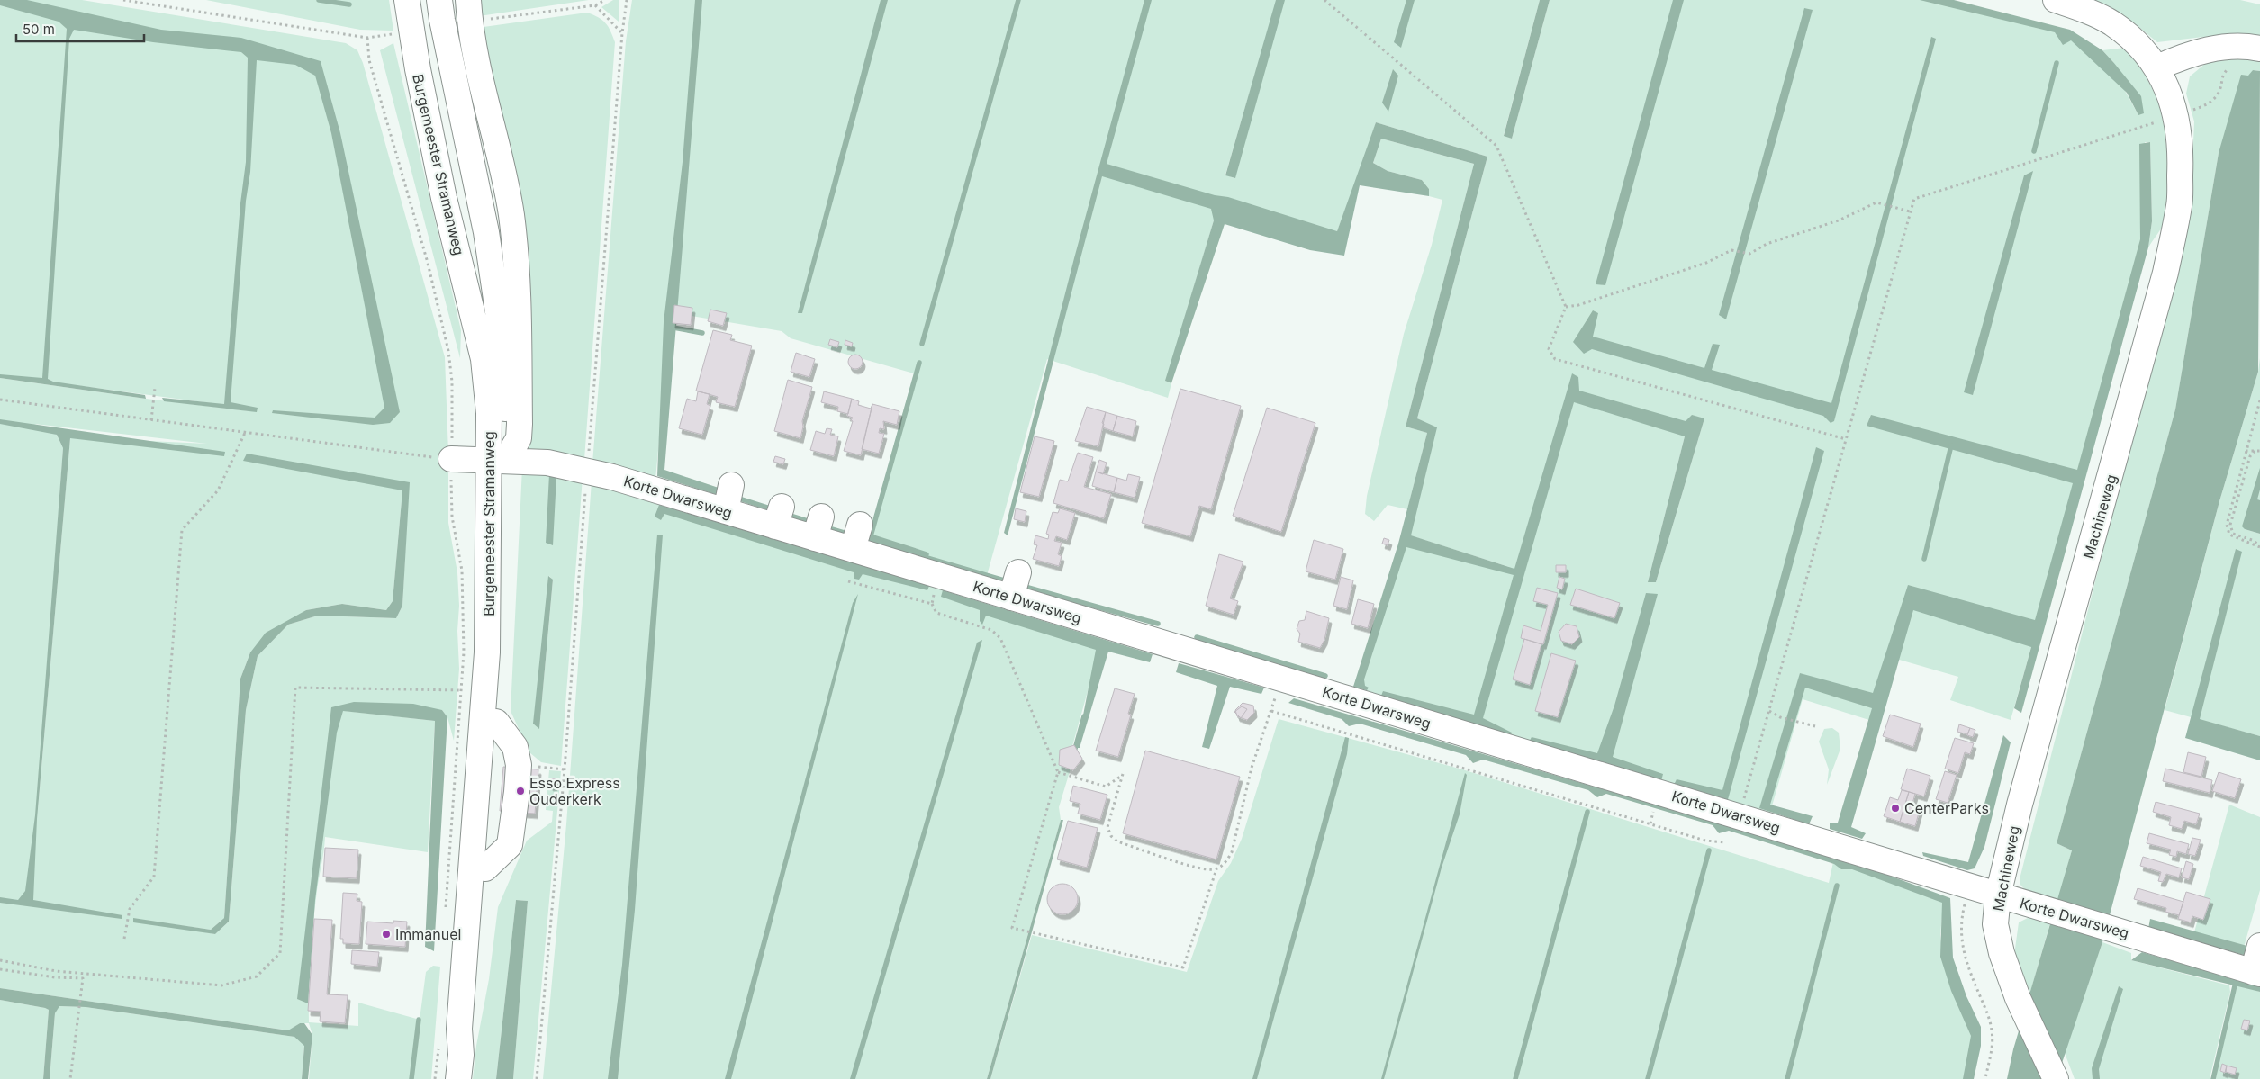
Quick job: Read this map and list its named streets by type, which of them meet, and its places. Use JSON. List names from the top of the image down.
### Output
{
  "streets": {
    "street": ["Burgemeester Stramanweg", "Korte Dwarsweg", "Machineweg"]
  },
  "crossings": [
    ["Burgemeester Stramanweg", "Korte Dwarsweg"],
    ["Korte Dwarsweg", "Machineweg"]
  ],
  "places": ["Esso Express Ouderkerk", "CenterParks", "Immanuel"],
  "scale_bar": "50 m"
}
